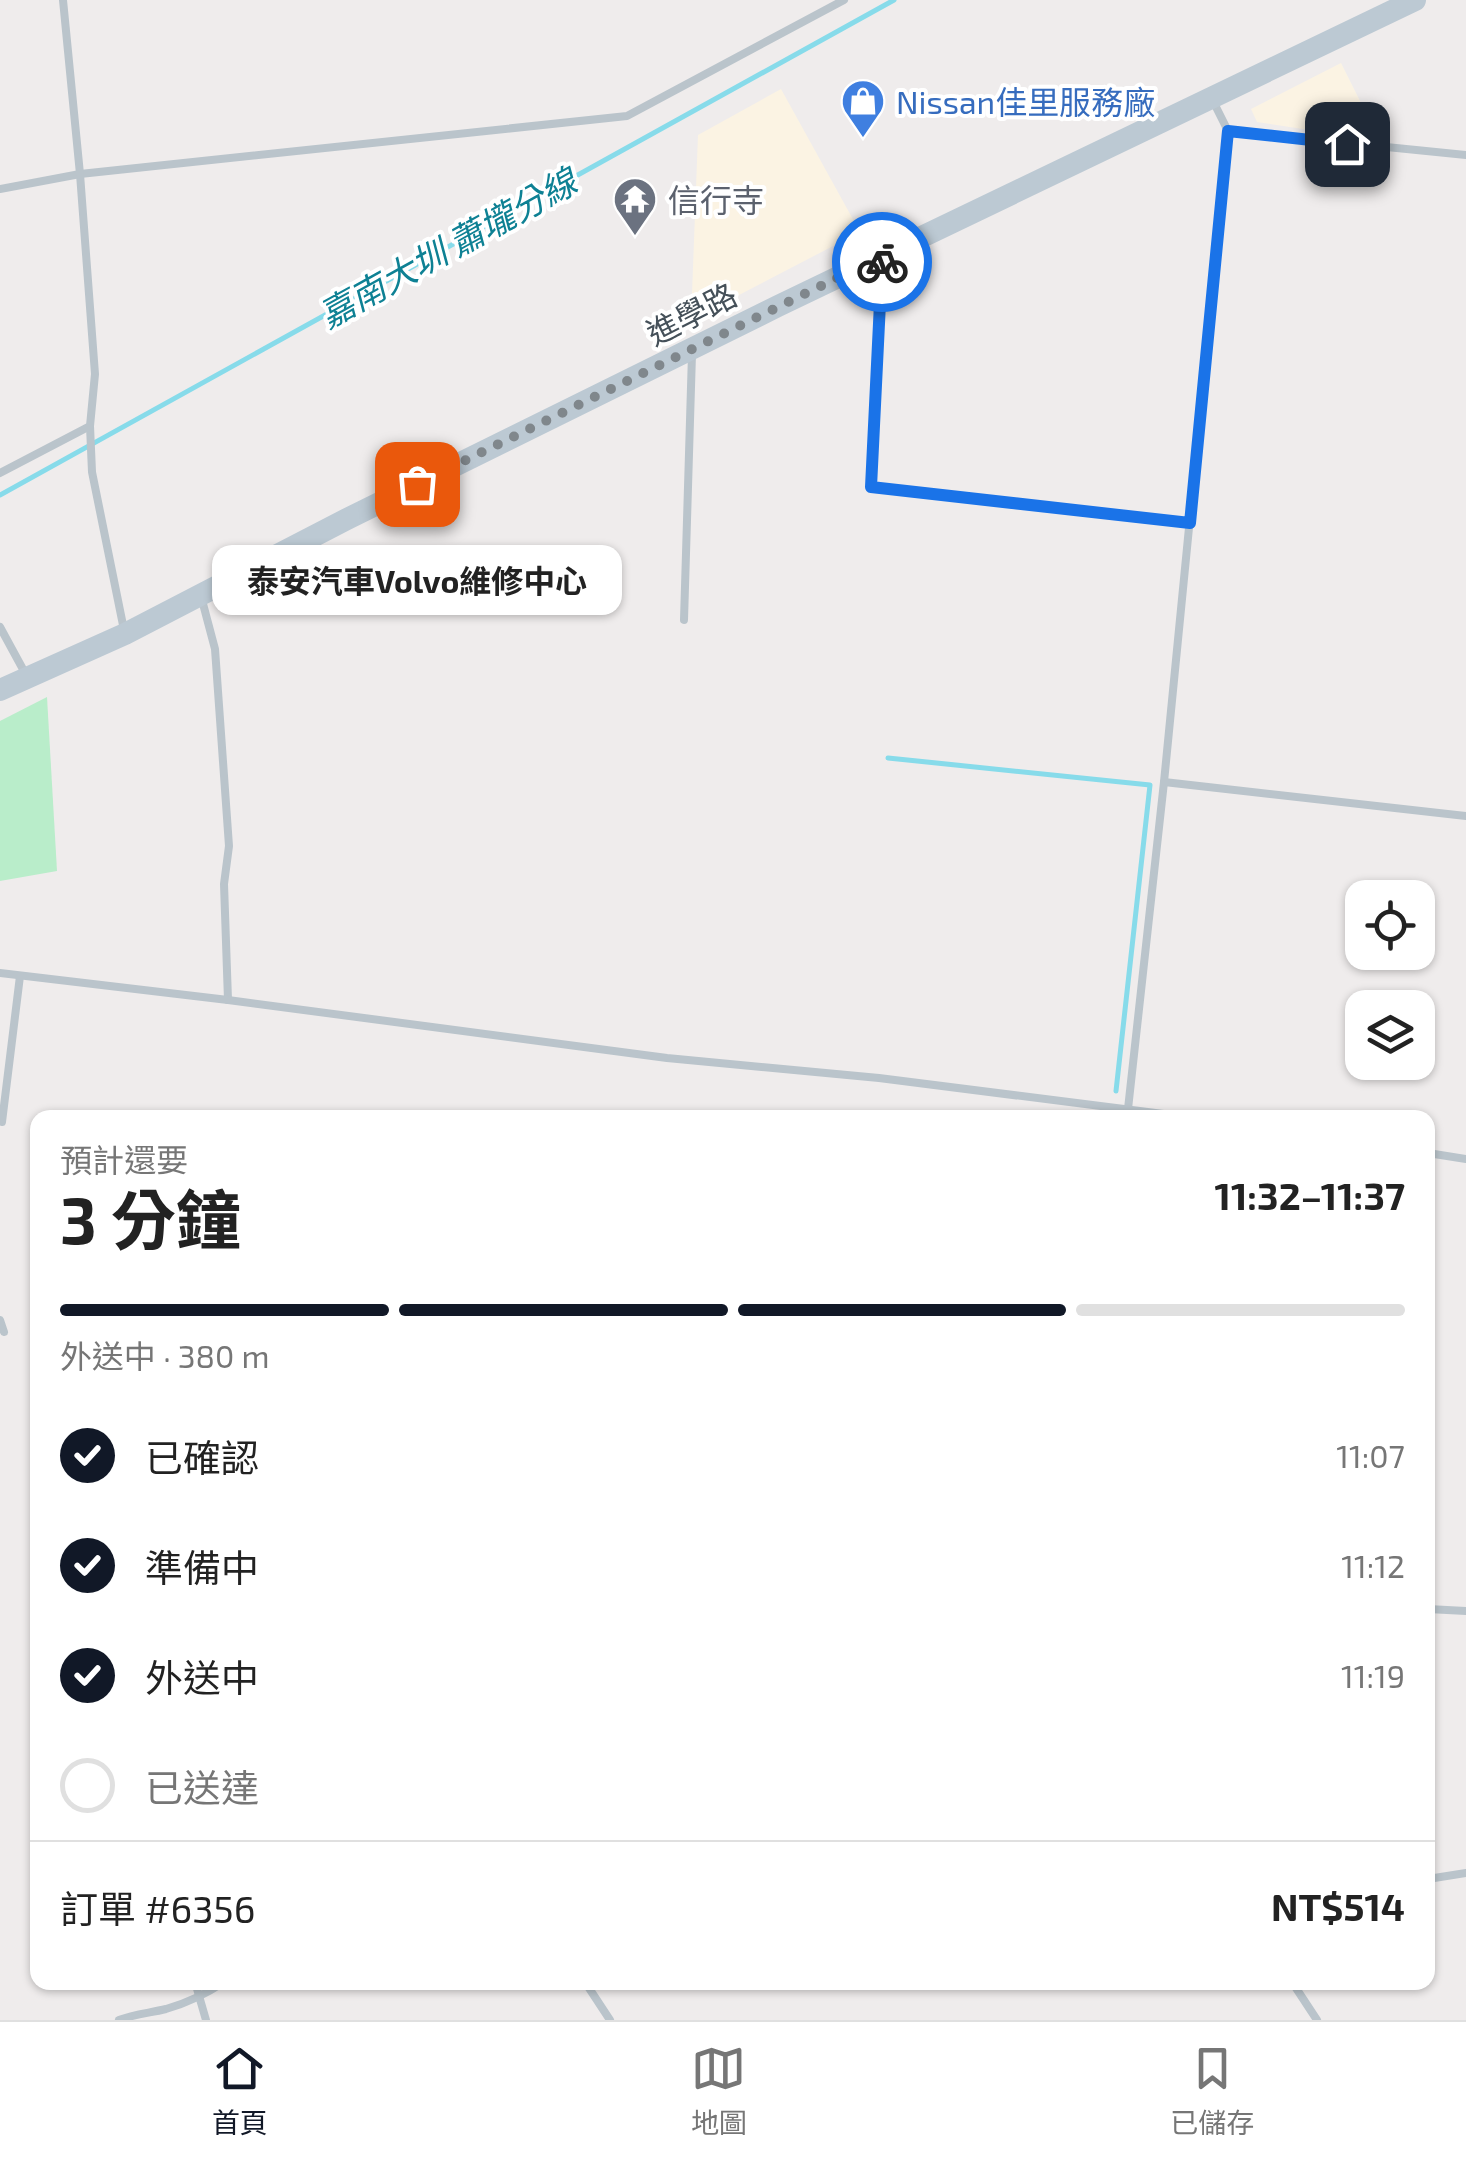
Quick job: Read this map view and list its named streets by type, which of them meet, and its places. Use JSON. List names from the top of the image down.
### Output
{
  "streets": {
    "main road": ["進學路"]
  },
  "water": ["嘉南大圳 蕭壠分線"],
  "places": {
    "shop": ["Nissan佳里服務廠"],
    "temple": ["信行寺"],
    "other": ["泰安汽車Volvo維修中心"]
  },
  "page": {
    "bubble": "泰安汽車Volvo維修中心",
    "heading": ["3 分鐘", "預計還要", "11:32–11:37"],
    "panel": ["訂單 #6356", "NT$514"],
    "bar": "外送中 · 380 m",
    "list": [
      ["已確認", "11:07"],
      ["準備中", "11:12"],
      ["外送中", "11:19"],
      "已送達"
    ],
    "tabs": ["首頁", "地圖", "已儲存"]
  }
}
